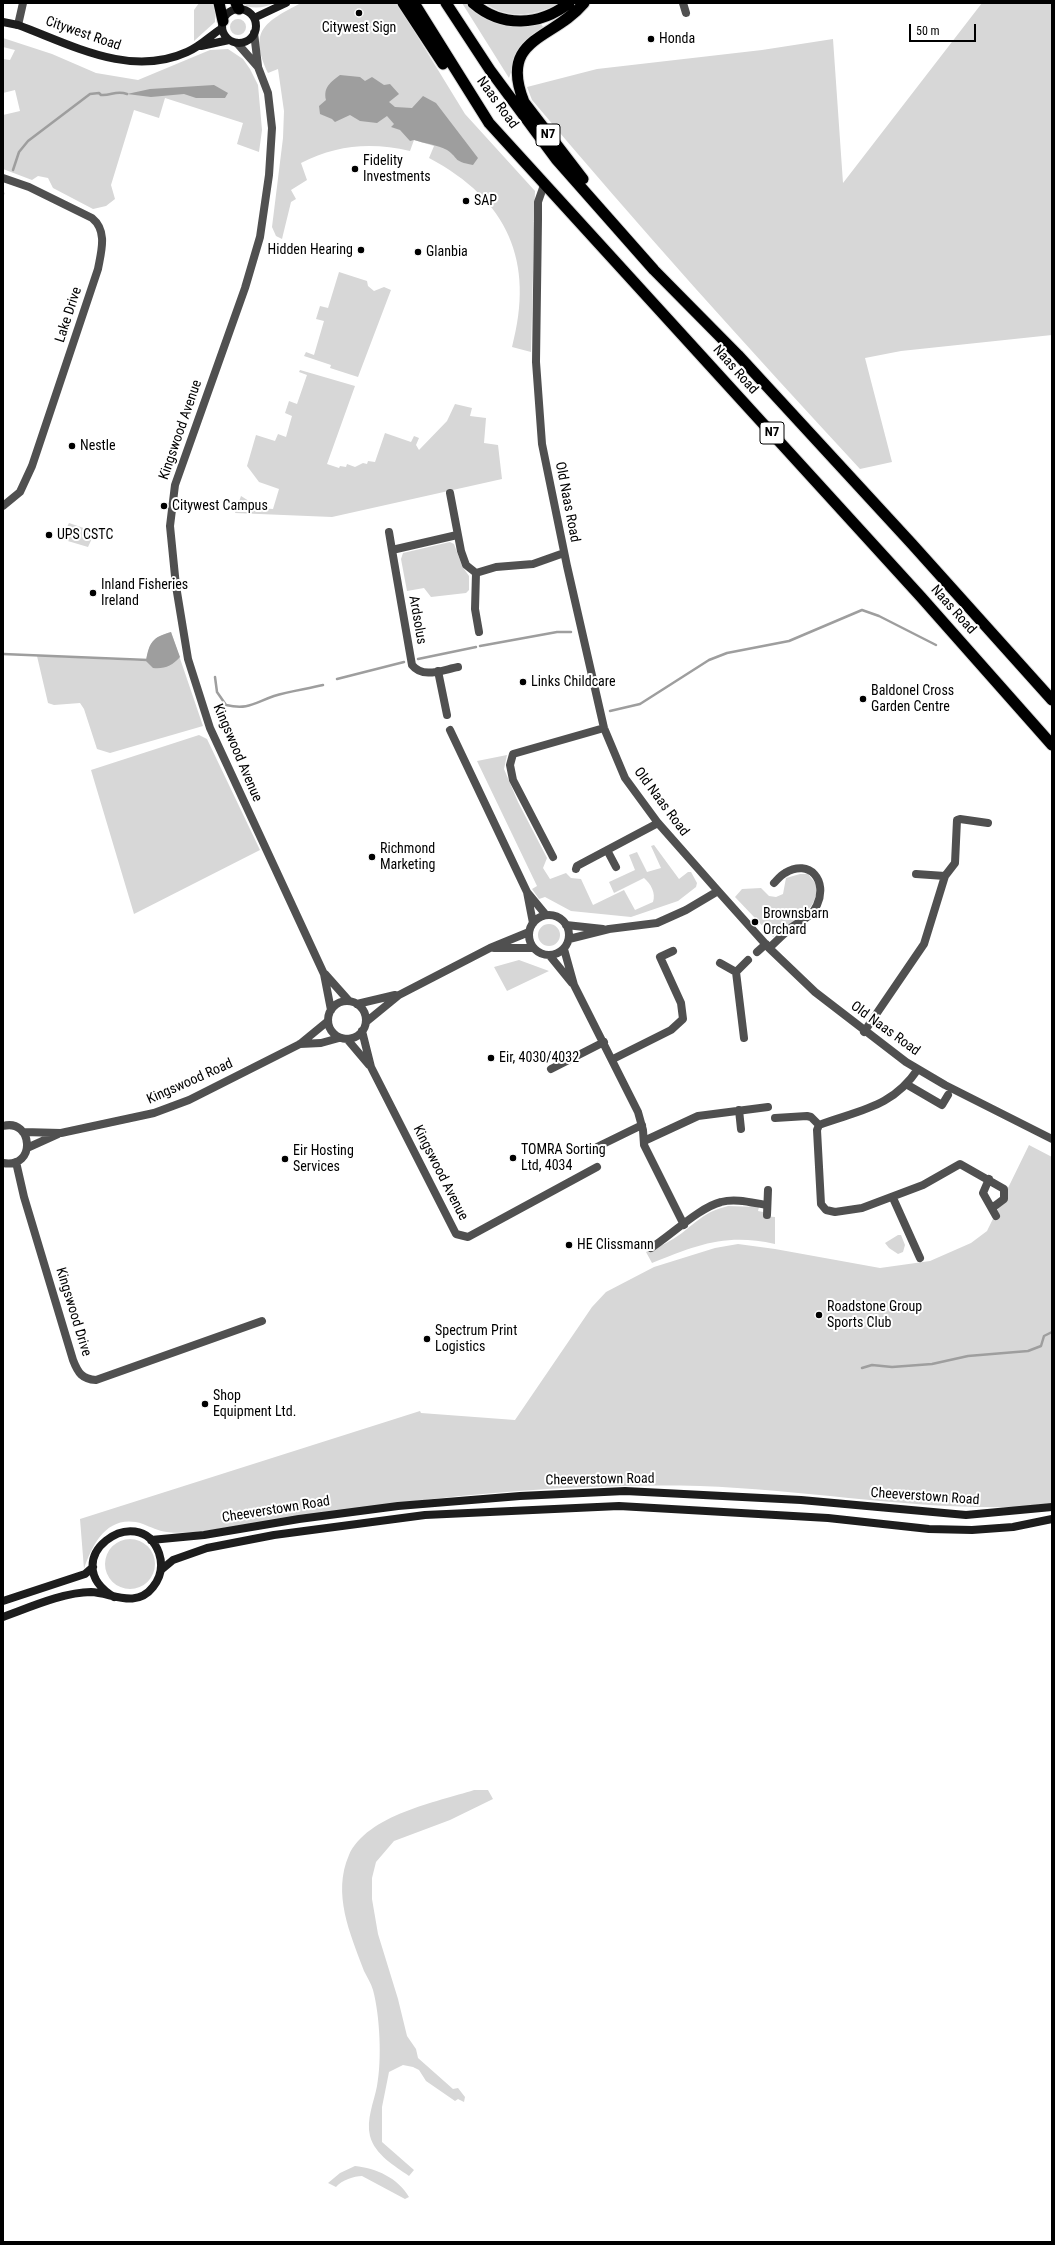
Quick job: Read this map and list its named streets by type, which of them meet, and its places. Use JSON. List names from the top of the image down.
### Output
{
  "streets": {
    "highway": ["Naas Road", "N7"],
    "main road": ["Citywest Road", "Cheeverstown Road"],
    "street": [
      "Lake Drive",
      "Kingswood Avenue",
      "Old Naas Road",
      "Ardsolus",
      "Kingswood Road",
      "Kingswood Drive"
    ]
  },
  "crossings": [
    ["Citywest Road", "Kingswood Avenue"],
    ["Naas Road", "N7"],
    ["Naas Road", "Old Naas Road"],
    ["Kingswood Avenue", "Kingswood Road"]
  ],
  "places": [
    "Citywest Sign",
    "Honda",
    "Fidelity Investments",
    "SAP",
    "Hidden Hearing",
    "Glanbia",
    "Nestle",
    "Citywest Campus",
    "UPS CSTC",
    "Inland Fisheries Ireland",
    "Links Childcare",
    "Baldonel Cross Garden Centre",
    "Richmond Marketing",
    "Brownsbarn Orchard",
    "Eir, 4030/4032",
    "TOMRA Sorting Ltd, 4034",
    "Eir Hosting Services",
    "HE Clissmann",
    "Roadstone Group Sports Club",
    "Spectrum Print Logistics",
    "Shop Equipment Ltd."
  ],
  "scale_bar": "50 m"
}
